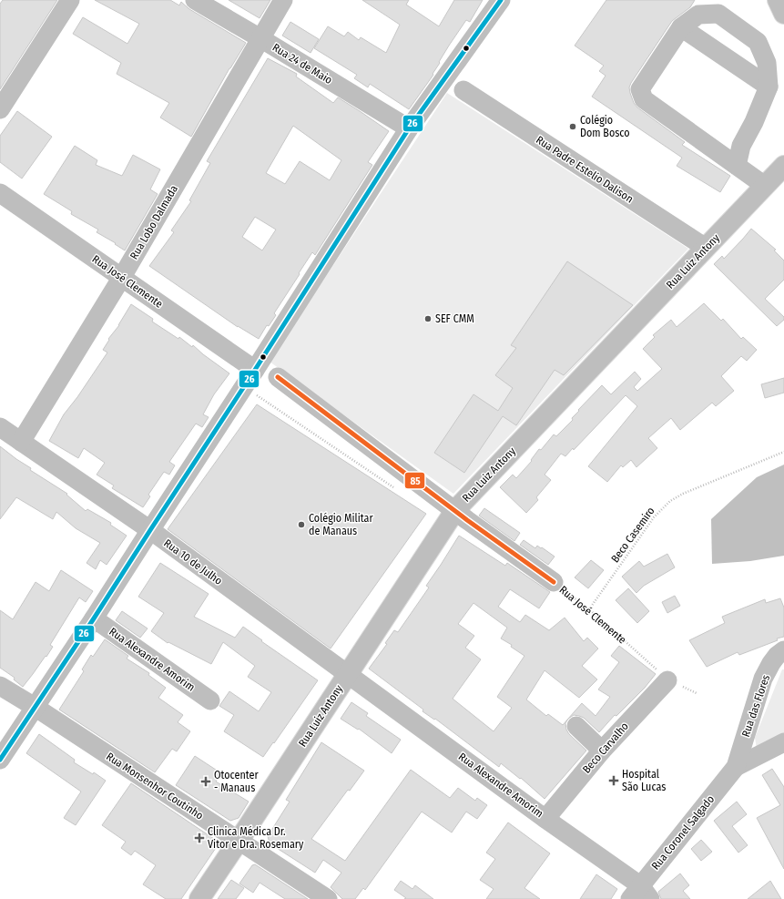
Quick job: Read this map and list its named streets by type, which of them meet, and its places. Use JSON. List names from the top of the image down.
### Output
{
  "streets": {
    "main road": ["Rua Luiz Antony"],
    "street": [
      "Rua 24 de Maio",
      "Rua Padre Estelio Dalison",
      "Rua Lobo Dalmada",
      "Rua José Clemente",
      "Rua 10 de Julho",
      "Rua Alexandre Amorim",
      "Rua das Flores",
      "Beco Carvalho",
      "Rua Monsenhor Coutinho",
      "Rua Coronel Salgado"
    ],
    "path": ["Beco Casemiro"]
  },
  "crossings": [
    ["Rua 24 de Maio", "Rua Lobo Dalmada"],
    ["Rua Padre Estelio Dalison", "Rua Luiz Antony"],
    ["Rua Lobo Dalmada", "Rua José Clemente"],
    ["Rua Lobo Dalmada", "Rua 10 de Julho"],
    ["Rua Luiz Antony", "Rua José Clemente"],
    ["Rua Luiz Antony", "Rua 10 de Julho"],
    ["Rua Luiz Antony", "Rua Alexandre Amorim"],
    ["Rua Luiz Antony", "Rua Monsenhor Coutinho"],
    ["Rua José Clemente", "Beco Casemiro"],
    ["Rua José Clemente", "Beco Carvalho"],
    ["Rua 10 de Julho", "Rua Alexandre Amorim"],
    ["Rua Alexandre Amorim", "Beco Carvalho"],
    ["Rua Alexandre Amorim", "Rua Coronel Salgado"],
    ["Rua das Flores", "Rua Coronel Salgado"]
  ],
  "places": {
    "other": ["Colégio Dom Bosco", "SEF CMM", "Colégio Militar de Manaus"],
    "health": ["Hospital São Lucas", "Otocenter - Manaus", "Clinica Médica Dr. Vitor e Dra. Rosemary"]
  },
  "lines": ["transit line 26", "transit line 85"]
}
